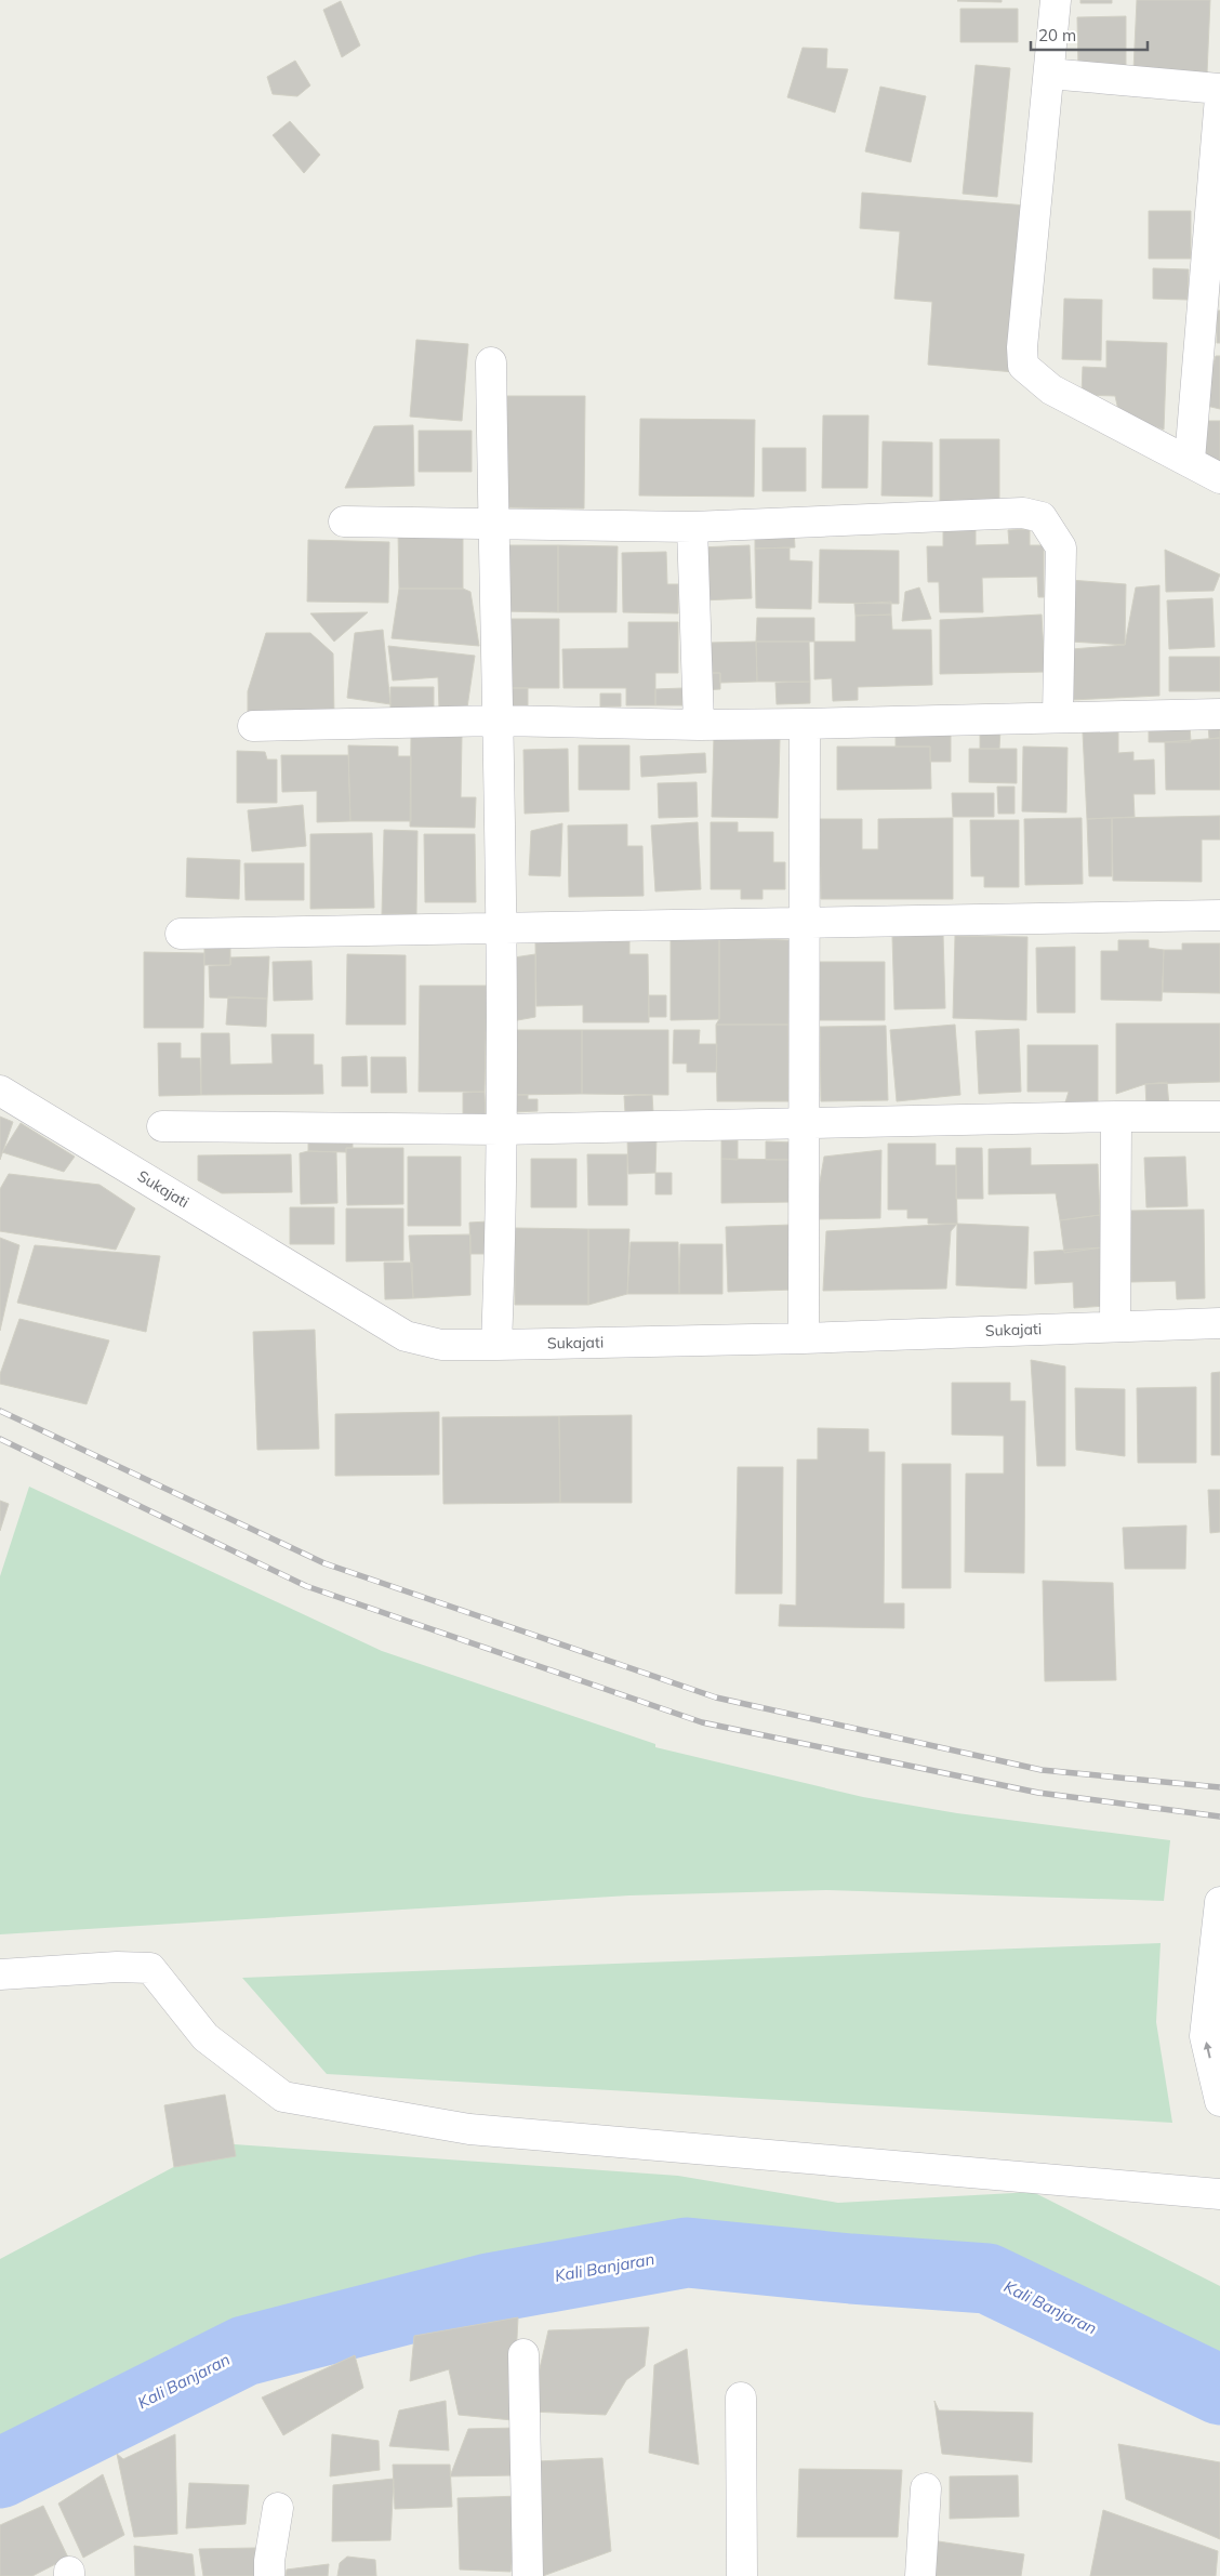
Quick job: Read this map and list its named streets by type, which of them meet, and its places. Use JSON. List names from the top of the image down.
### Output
{
  "streets": {
    "street": ["Sukajati"]
  },
  "water": ["Kali Banjaran"],
  "scale_bar": "20 m"
}
